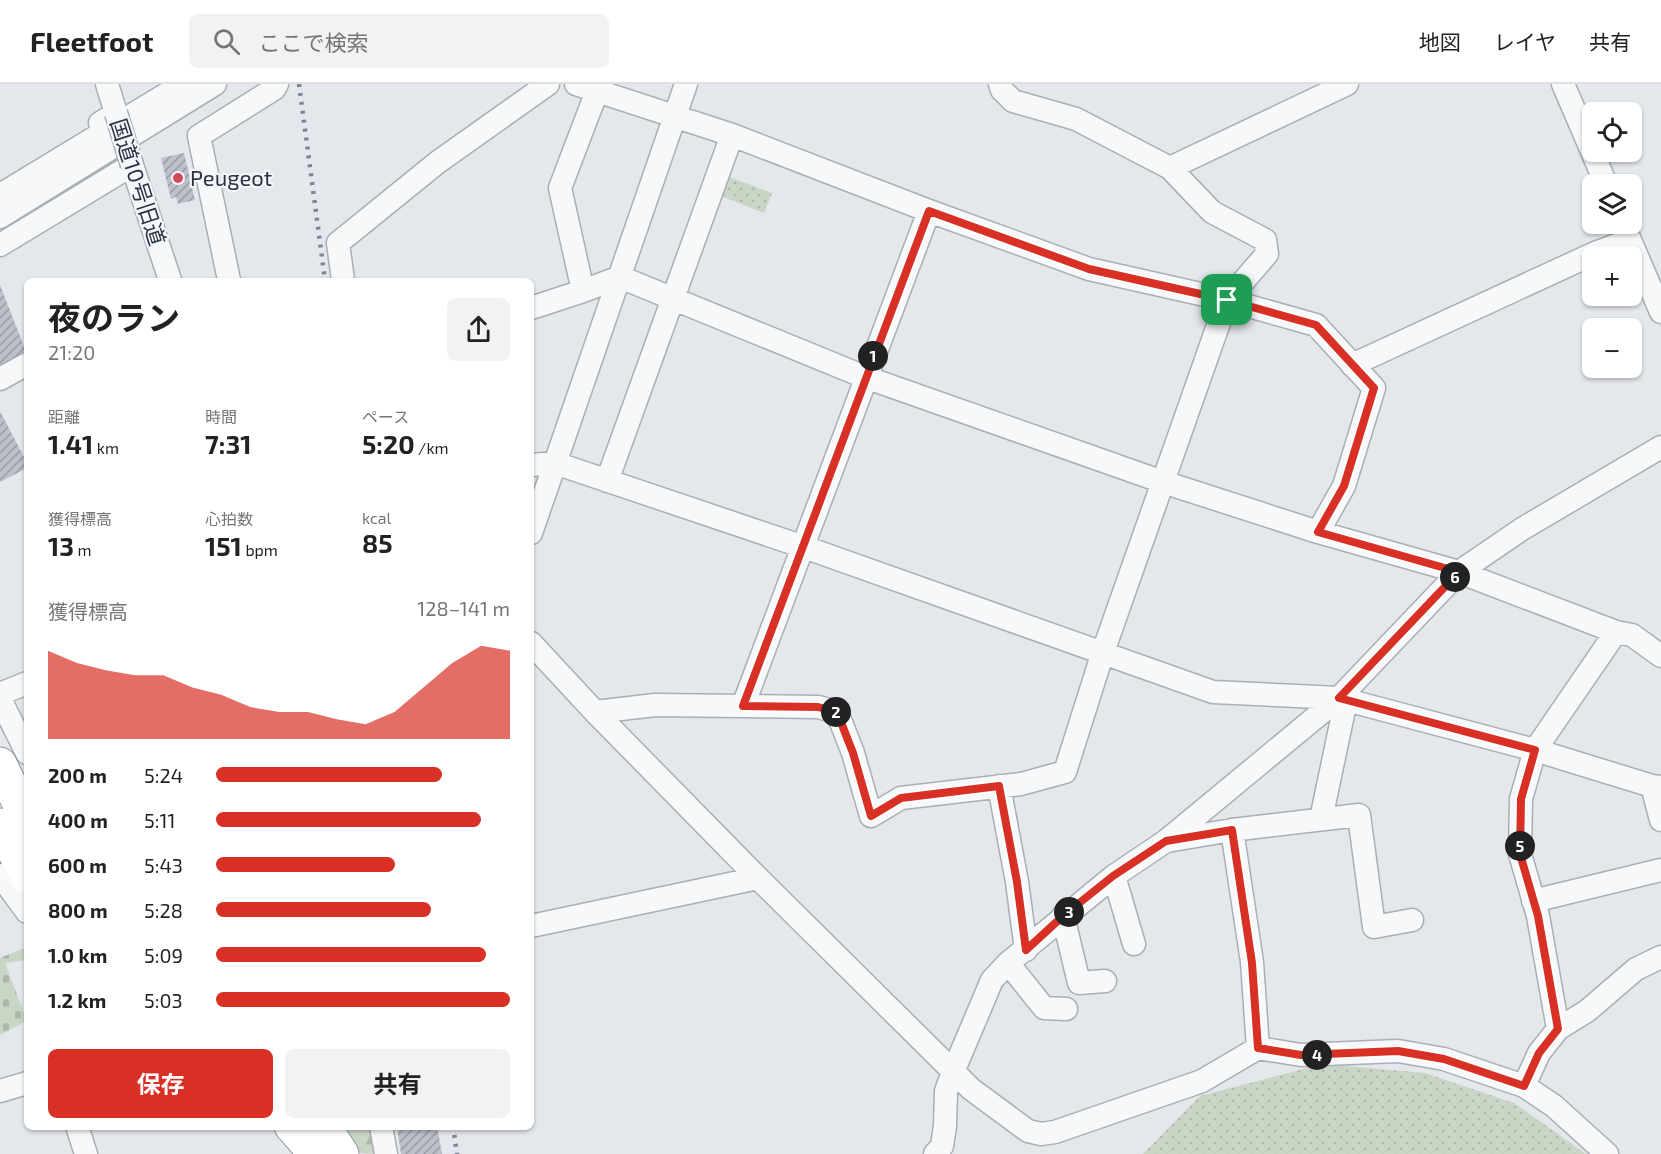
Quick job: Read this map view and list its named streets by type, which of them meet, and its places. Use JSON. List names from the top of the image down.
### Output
{
  "streets": {
    "street": ["国道10号旧道"]
  },
  "places": ["Peugeot"],
  "page": {
    "header": "Fleetfoot",
    "search": "ここで検索",
    "nav": ["地図", "レイヤ", "共有"],
    "map_buttons": ["+", "−"],
    "heading": ["夜のラン", "21:20"],
    "pins": [
      "1",
      "6",
      "2",
      "5",
      "3",
      "4"
    ],
    "stats": [
      ["距離", "1.41 km"],
      ["時間", "7:31"],
      ["ペース", "5:20 /km"],
      ["獲得標高", "13 m"],
      ["心拍数", "151 bpm"],
      ["kcal", "85"]
    ],
    "chart": ["獲得標高", "128–141 m"],
    "list": [
      {
        "name": "200 m",
        "note": "5:24"
      },
      {
        "name": "400 m",
        "note": "5:11"
      },
      {
        "name": "600 m",
        "note": "5:43"
      },
      {
        "name": "800 m",
        "note": "5:28"
      },
      {
        "name": "1.0 km",
        "note": "5:09"
      },
      {
        "name": "1.2 km",
        "note": "5:03"
      }
    ],
    "buttons": ["保存", "共有"]
  }
}
